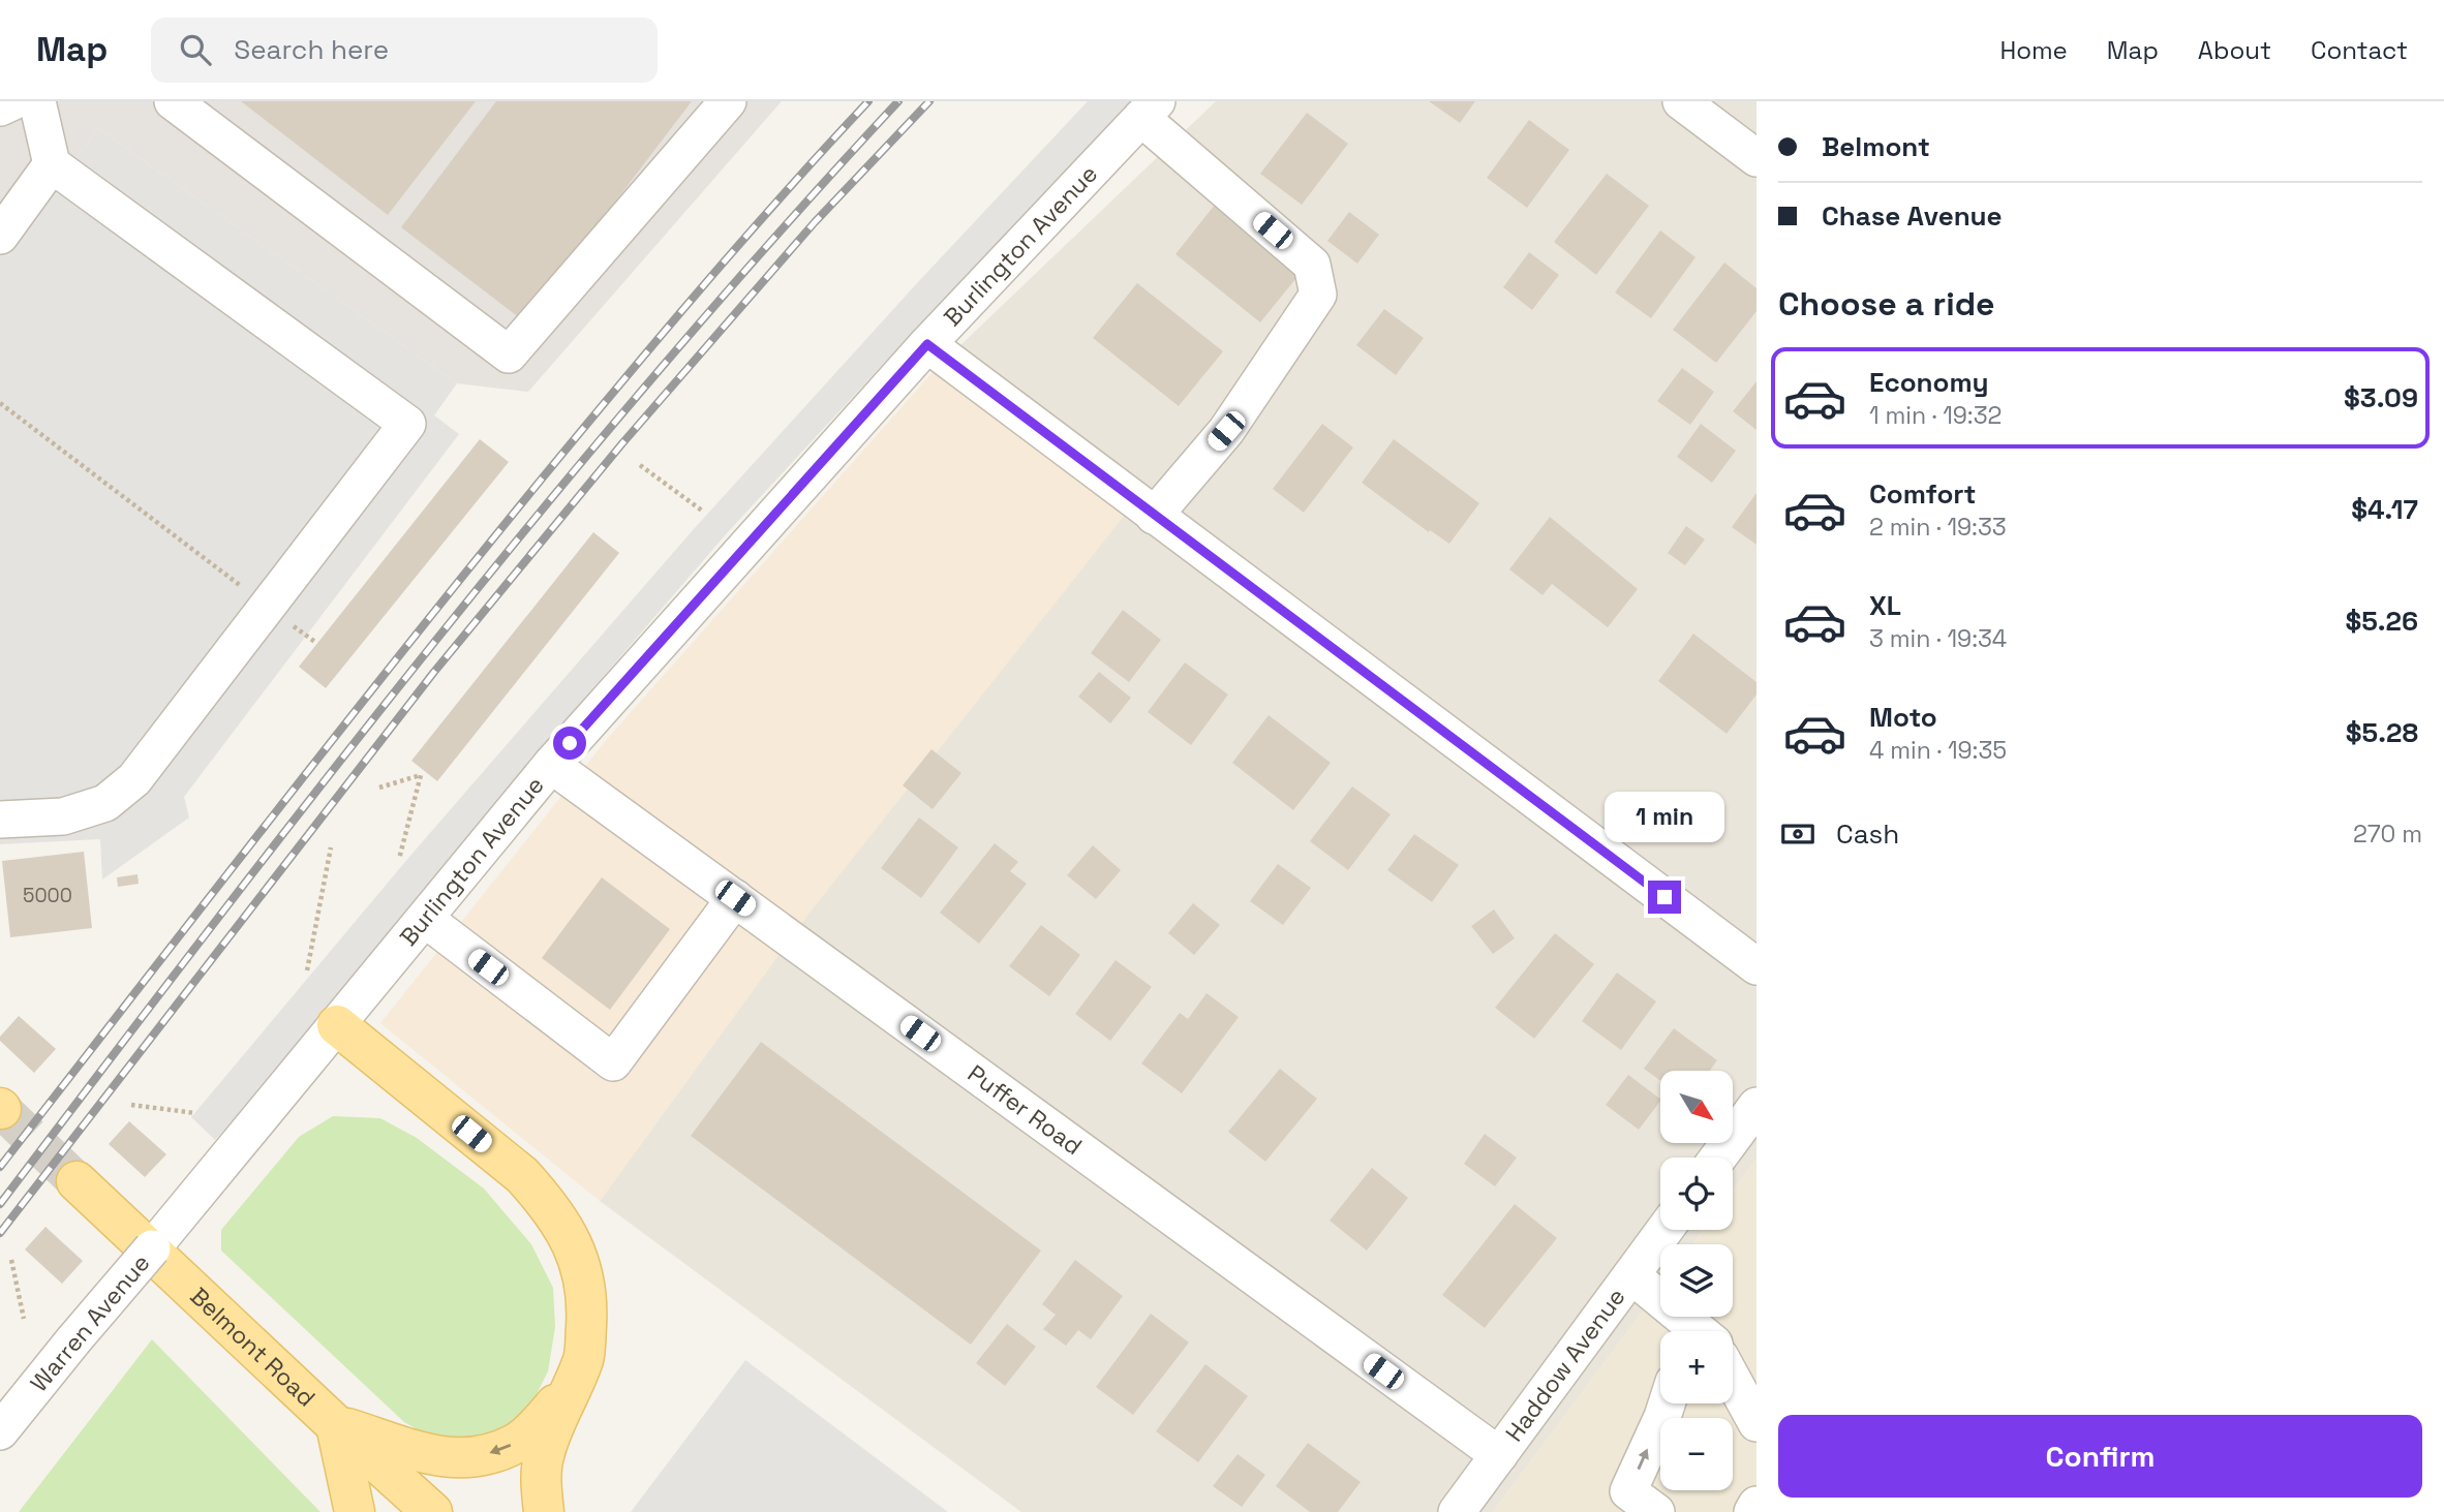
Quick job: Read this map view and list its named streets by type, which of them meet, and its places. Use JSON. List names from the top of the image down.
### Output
{
  "streets": {
    "main road": ["Belmont Road"],
    "street": [
      "Burlington Avenue",
      "Puffer Road",
      "Warren Avenue",
      "Haddow Avenue"
    ]
  },
  "crossings": [
    ["Burlington Avenue", "Puffer Road"],
    ["Burlington Avenue", "Warren Avenue"],
    ["Puffer Road", "Haddow Avenue"]
  ],
  "house_numbers": ["5000"],
  "north": "bottom right",
  "page": {
    "header": "Map",
    "search": "Search here",
    "nav": [
      "Home",
      "Map",
      "About",
      "Contact"
    ],
    "banner": ["Belmont", "Chase Avenue"],
    "heading": "Choose a ride",
    "list": [
      {
        "name": "Economy",
        "note": "1 min · 19:32",
        "value": "$3.09"
      },
      {
        "name": "Comfort",
        "note": "2 min · 19:33",
        "value": "$4.17"
      },
      {
        "name": "XL",
        "note": "3 min · 19:34",
        "value": "$5.26"
      },
      {
        "name": "Moto",
        "note": "4 min · 19:35",
        "value": "$5.28"
      }
    ],
    "bubble": "1 min",
    "pay": ["Cash", "270 m"],
    "map_buttons": ["+", "−"],
    "buttons": "Confirm"
  }
}
